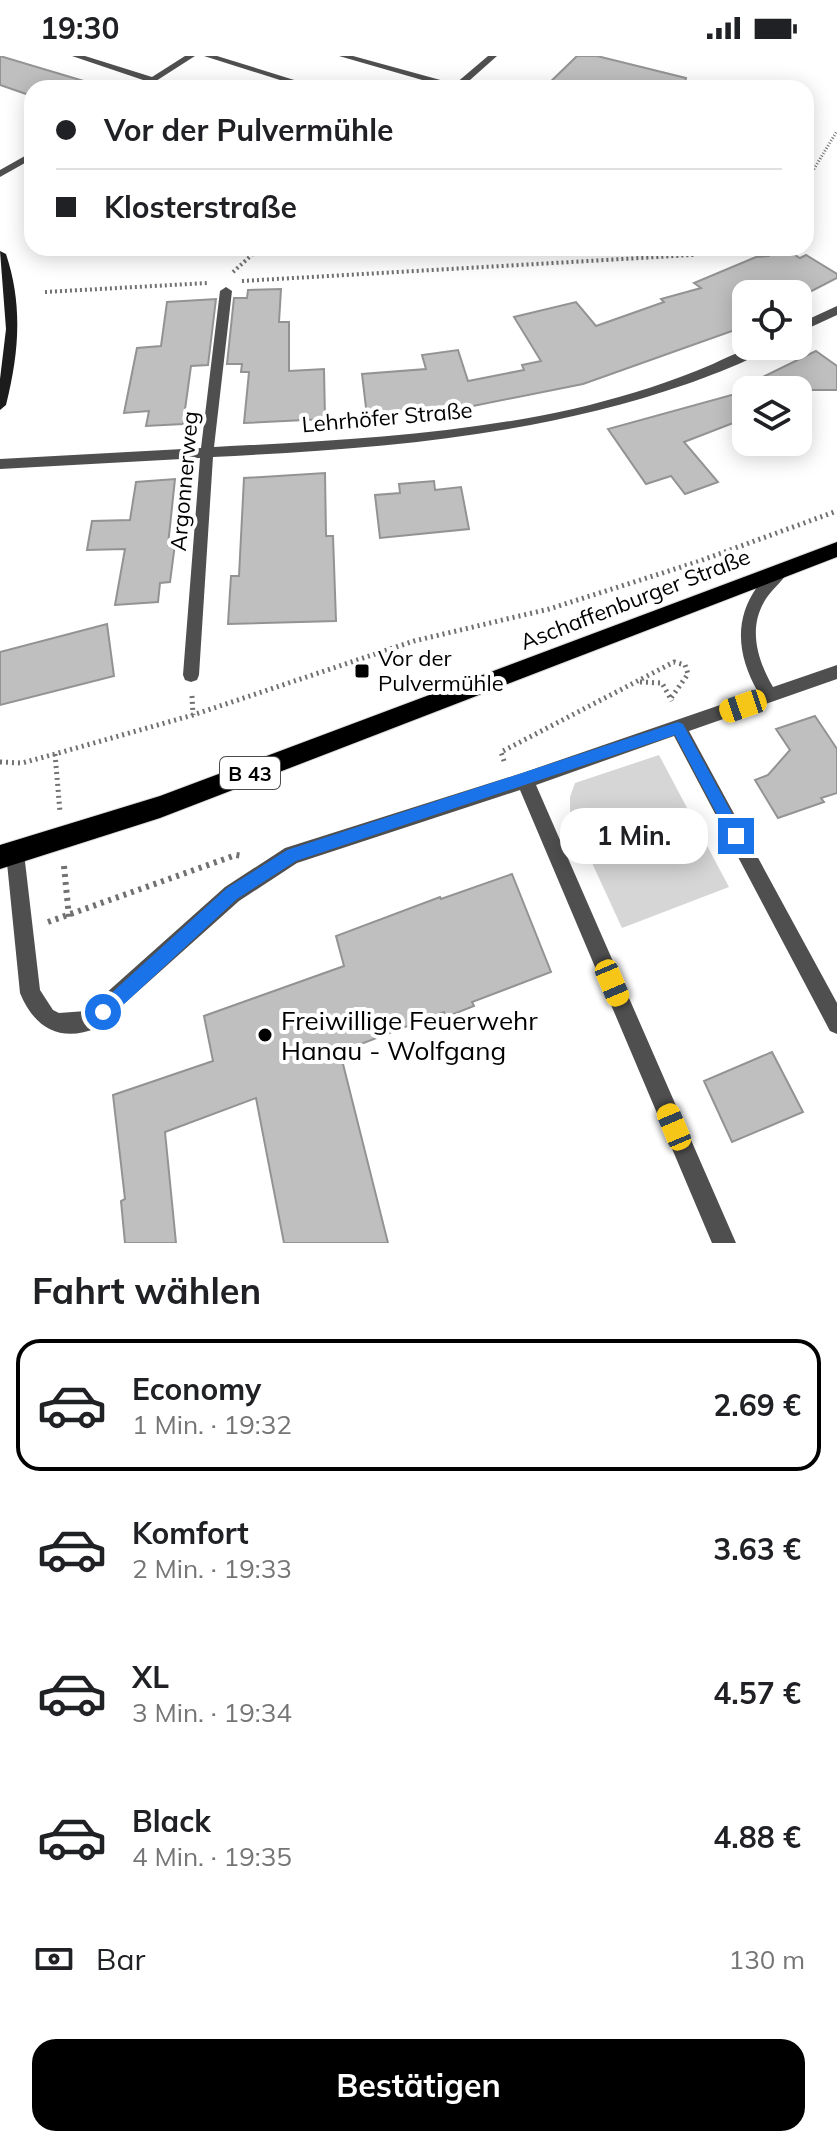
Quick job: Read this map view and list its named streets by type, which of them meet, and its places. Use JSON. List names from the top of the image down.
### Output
{
  "streets": {
    "main road": ["Aschaffenburger Straße", "B 43"],
    "street": ["Lehrhöfer Straße", "Argonnerweg"]
  },
  "crossings": [
    ["Lehrhöfer Straße", "Argonnerweg"]
  ],
  "places": {
    "transit": ["Vor der Pulvermühle"],
    "other": ["Freiwillige Feuerwehr Hanau - Wolfgang"]
  },
  "page": {
    "status": "19:30",
    "banner": ["Vor der Pulvermühle", "Klosterstraße"],
    "bubble": "1 Min.",
    "heading": "Fahrt wählen",
    "list": [
      {
        "name": "Economy",
        "note": "1 Min. · 19:32",
        "value": "2.69 €"
      },
      {
        "name": "Komfort",
        "note": "2 Min. · 19:33",
        "value": "3.63 €"
      },
      {
        "name": "XL",
        "note": "3 Min. · 19:34",
        "value": "4.57 €"
      },
      {
        "name": "Black",
        "note": "4 Min. · 19:35",
        "value": "4.88 €"
      }
    ],
    "pay": ["Bar", "130 m"],
    "buttons": "Bestätigen"
  }
}
